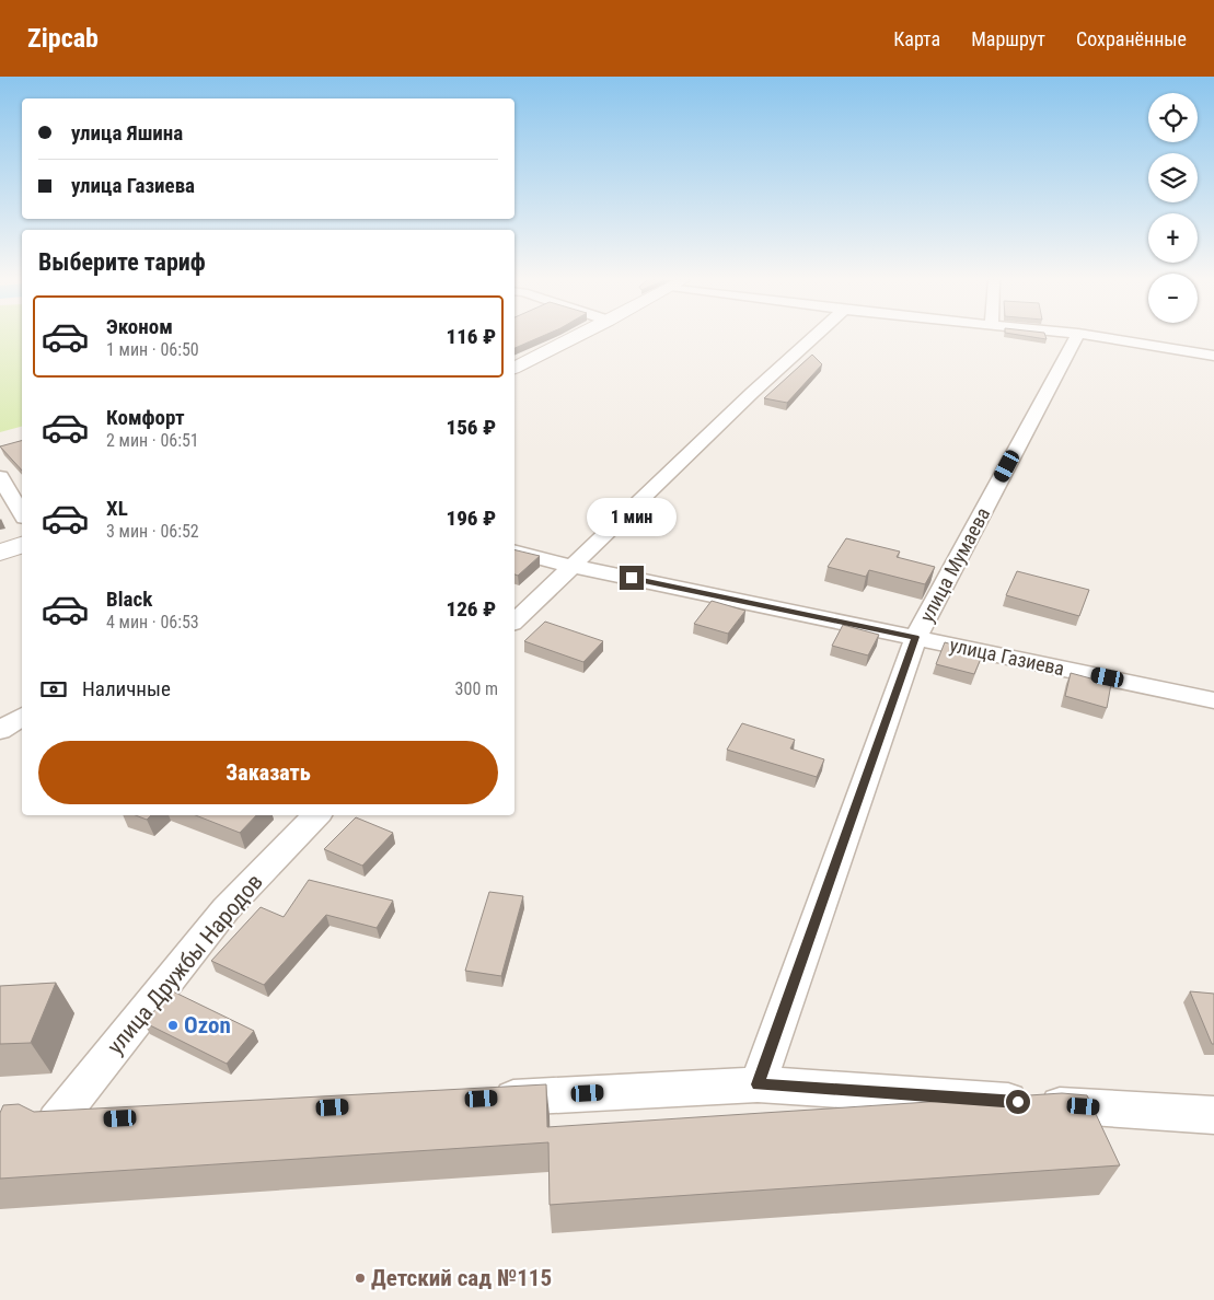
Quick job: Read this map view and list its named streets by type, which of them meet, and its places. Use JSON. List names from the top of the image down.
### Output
{
  "streets": {
    "street": ["улица Мумаева", "улица Газиева", "улица Дружбы Народов"]
  },
  "crossings": [
    ["улица Мумаева", "улица Газиева"]
  ],
  "places": ["Ozon", "Детский сад №115"],
  "page": {
    "header": "Zipcab",
    "nav": ["Карта", "Маршрут", "Сохранённые"],
    "map_buttons": ["+", "−"],
    "banner": ["улица Яшина", "улица Газиева"],
    "heading": "Выберите тариф",
    "list": [
      {
        "name": "Эконом",
        "note": "1 мин · 06:50",
        "value": "116 ₽"
      },
      {
        "name": "Комфорт",
        "note": "2 мин · 06:51",
        "value": "156 ₽"
      },
      {
        "name": "XL",
        "note": "3 мин · 06:52",
        "value": "196 ₽"
      },
      {
        "name": "Black",
        "note": "4 мин · 06:53",
        "value": "126 ₽"
      }
    ],
    "bubble": "1 мин",
    "pay": ["Наличные", "300 m"],
    "buttons": "Заказать"
  }
}
